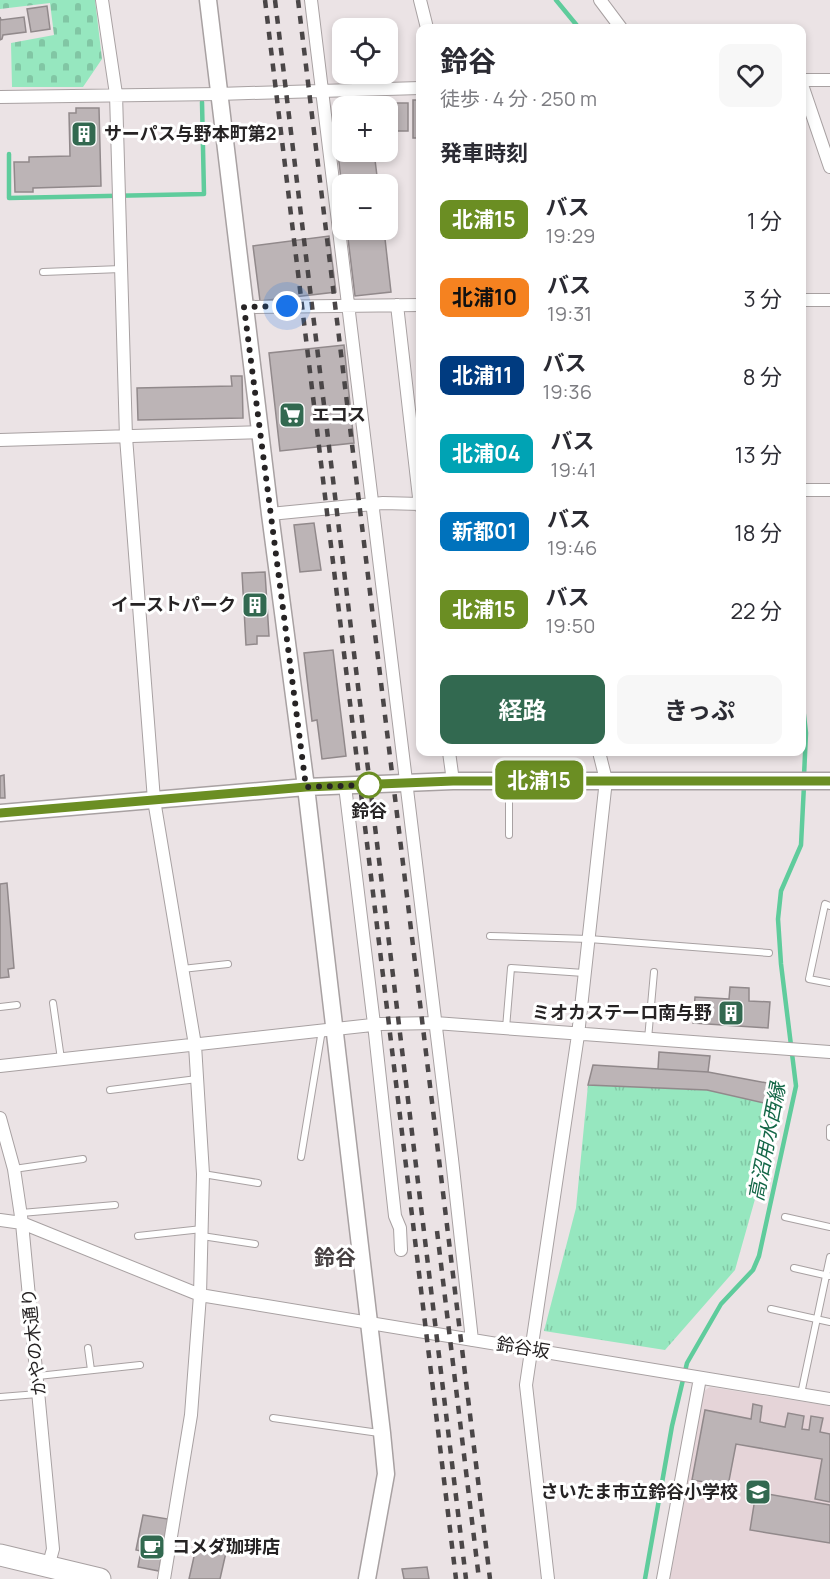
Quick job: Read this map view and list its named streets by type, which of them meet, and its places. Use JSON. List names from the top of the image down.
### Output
{
  "streets": {
    "street": ["かやの木通り", "鈴谷坂"]
  },
  "crossings": [
    ["かやの木通り", "鈴谷坂"]
  ],
  "districts": ["鈴谷"],
  "water": ["高沼用水西縁"],
  "places": {
    "building": ["サーパス与野本町第2", "イーストパーク", "ミオカステーロ南与野"],
    "supermarket": ["エコス"],
    "other": ["鈴谷"],
    "school or university": ["さいたま市立鈴谷小学校"],
    "cafe": ["コメダ珈琲店"]
  },
  "lines": ["bus line 北浦15"],
  "page": {
    "on_map": "北浦15",
    "map_buttons": ["+", "−"],
    "heading": [
      ["鈴谷", "徒歩 · 4 分 · 250 m"],
      "発車時刻"
    ],
    "list": [
      {
        "mark": "北浦15",
        "name": "バス",
        "note": "19:29",
        "value": "1 分"
      },
      {
        "mark": "北浦10",
        "name": "バス",
        "note": "19:31",
        "value": "3 分"
      },
      {
        "mark": "北浦11",
        "name": "バス",
        "note": "19:36",
        "value": "8 分"
      },
      {
        "mark": "北浦04",
        "name": "バス",
        "note": "19:41",
        "value": "13 分"
      },
      {
        "mark": "新都01",
        "name": "バス",
        "note": "19:46",
        "value": "18 分"
      },
      {
        "mark": "北浦15",
        "name": "バス",
        "note": "19:50",
        "value": "22 分"
      }
    ],
    "buttons": ["経路", "きっぷ"]
  }
}
